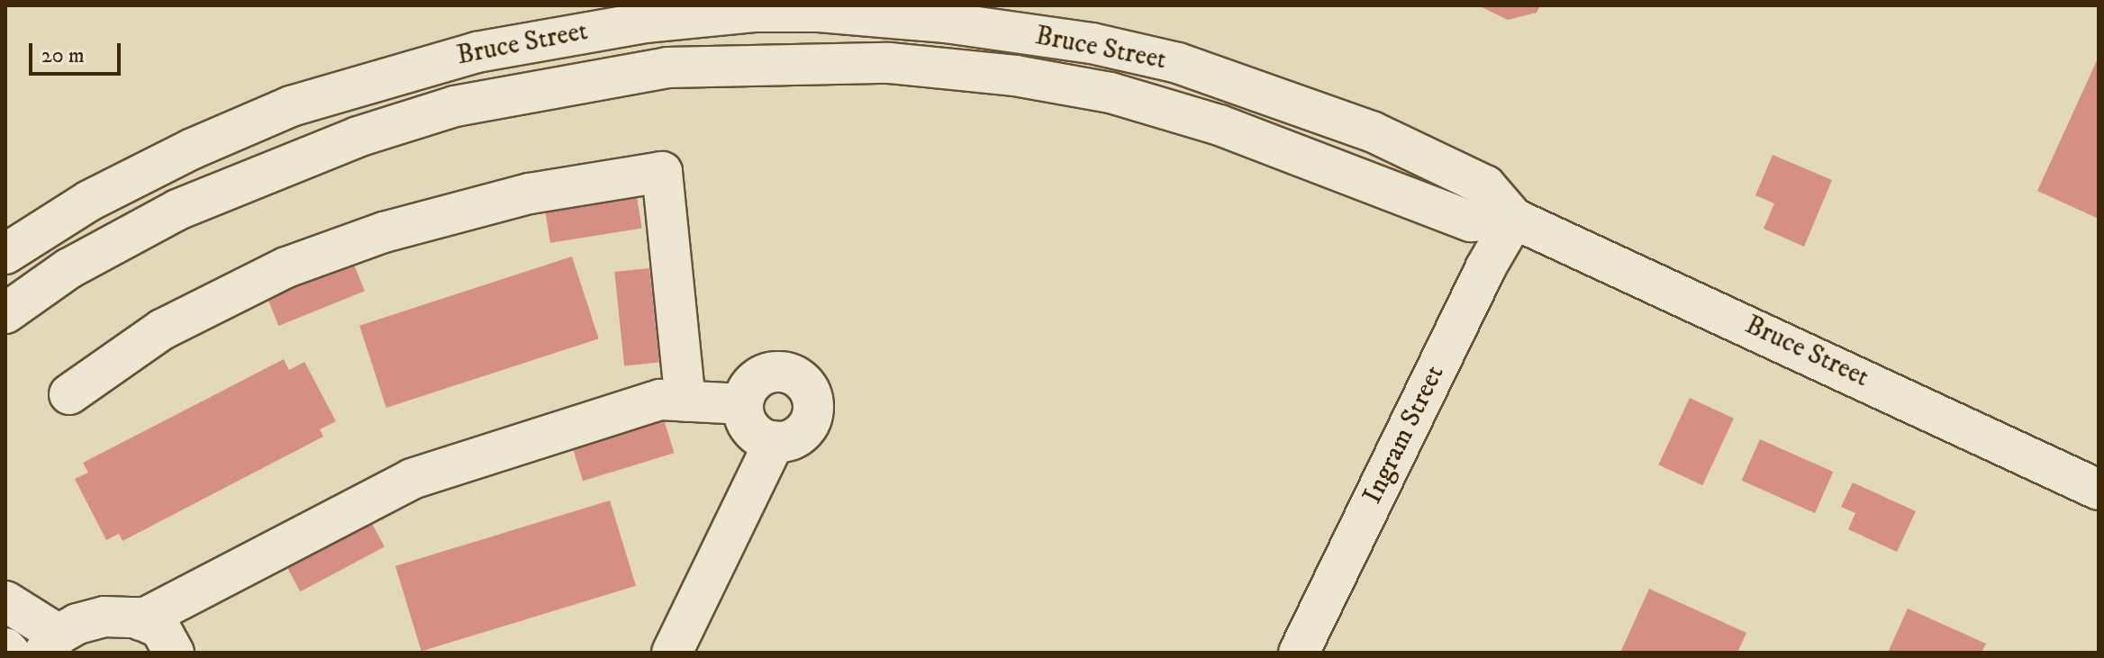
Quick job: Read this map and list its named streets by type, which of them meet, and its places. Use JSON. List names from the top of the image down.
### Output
{
  "streets": {
    "street": ["Bruce Street", "Ingram Street"]
  },
  "crossings": [
    ["Bruce Street", "Ingram Street"]
  ],
  "scale_bar": "20 m"
}
